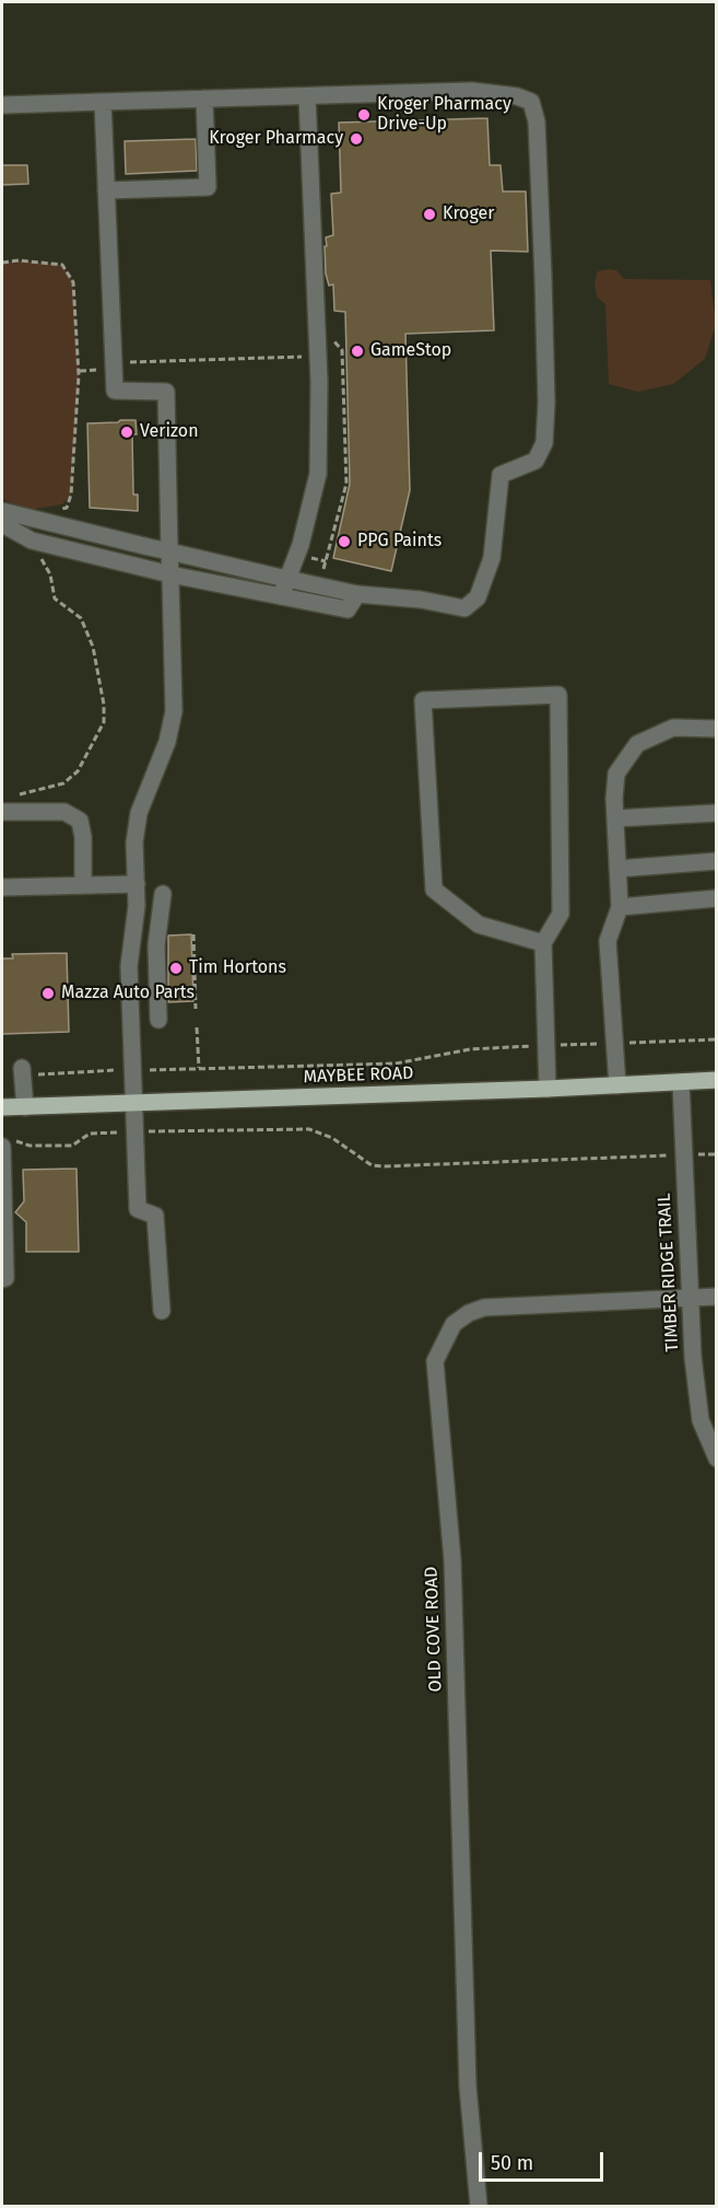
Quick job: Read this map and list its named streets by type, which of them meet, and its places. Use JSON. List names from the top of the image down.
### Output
{
  "streets": {
    "main road": ["MAYBEE ROAD"],
    "street": ["TIMBER RIDGE TRAIL", "OLD COVE ROAD"]
  },
  "crossings": [
    ["MAYBEE ROAD", "TIMBER RIDGE TRAIL"],
    ["TIMBER RIDGE TRAIL", "OLD COVE ROAD"]
  ],
  "places": [
    "Kroger Pharmacy Drive-Up",
    "Kroger Pharmacy",
    "Kroger",
    "GameStop",
    "Verizon",
    "PPG Paints",
    "Tim Hortons",
    "Mazza Auto Parts"
  ],
  "scale_bar": "50 m"
}
